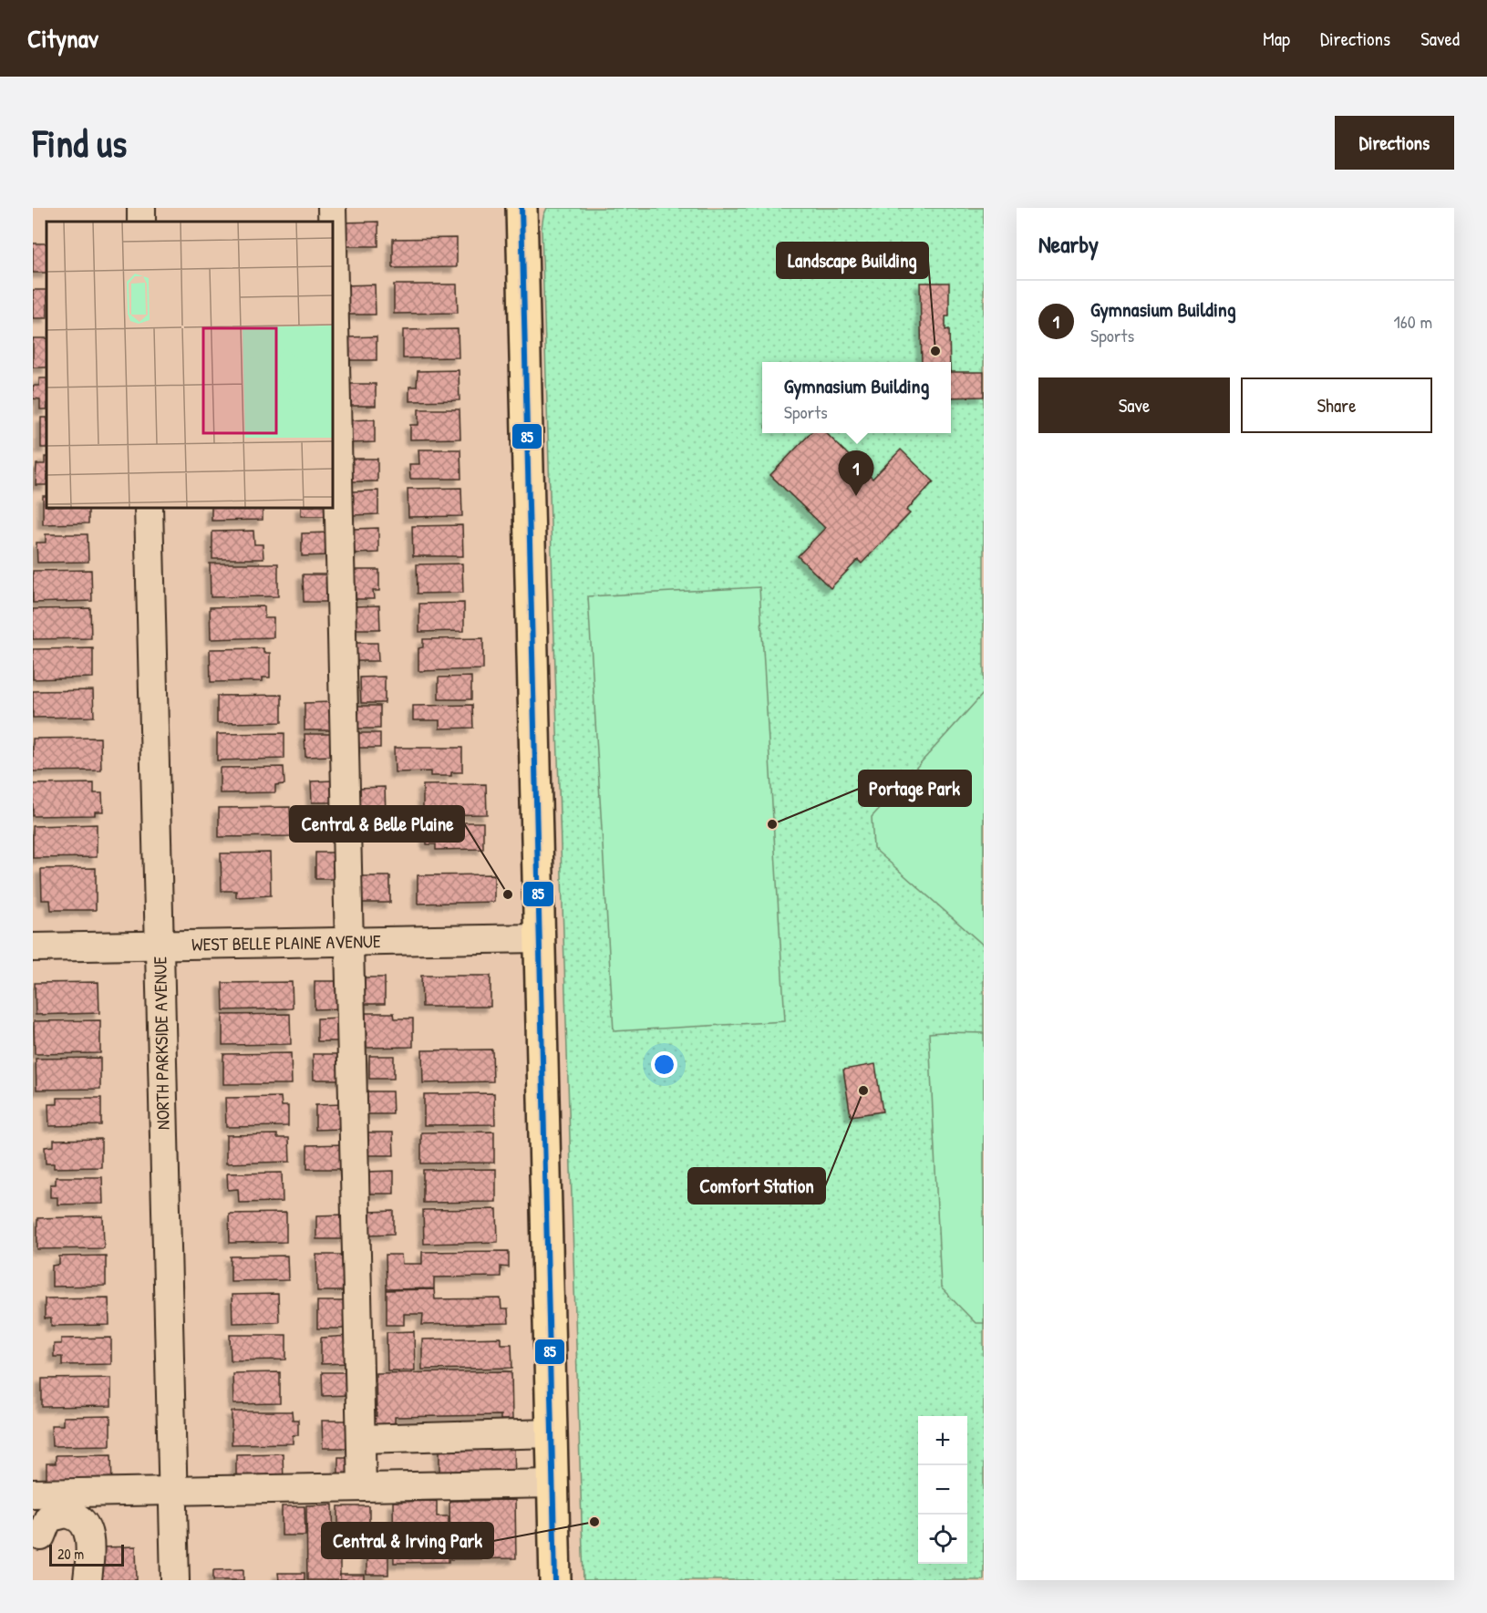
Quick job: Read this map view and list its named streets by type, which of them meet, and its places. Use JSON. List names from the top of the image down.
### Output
{
  "streets": {
    "street": ["WEST BELLE PLAINE AVENUE", "NORTH PARKSIDE AVENUE"]
  },
  "crossings": [
    ["WEST BELLE PLAINE AVENUE", "NORTH PARKSIDE AVENUE"]
  ],
  "places": [
    "Landscape Building",
    "Portage Park",
    "Central & Belle Plaine",
    "Comfort Station",
    "Central & Irving Park"
  ],
  "lines": ["transit line 85"],
  "scale_bar": "20 m",
  "page": {
    "header": "Citynav",
    "nav": ["Map", "Directions", "Saved"],
    "buttons": [
      "Directions",
      ["Save", "Share"]
    ],
    "title": "Find us",
    "heading": "Nearby",
    "list": [
      {
        "mark": "1",
        "name": "Gymnasium Building",
        "note": "Sports",
        "value": "160 m"
      }
    ],
    "popup": ["Gymnasium Building", "Sports"],
    "pins": "1",
    "map_buttons": ["+", "−"],
    "scale": "20 m"
  }
}
